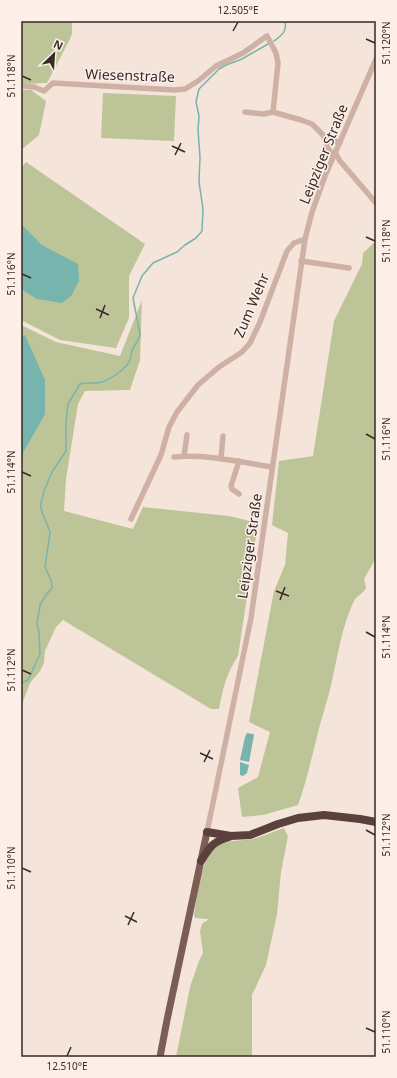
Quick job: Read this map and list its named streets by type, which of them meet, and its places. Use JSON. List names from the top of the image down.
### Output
{
  "streets": {
    "street": ["Wiesenstraße", "Leipziger Straße", "Zum Wehr"]
  },
  "crossings": [
    ["Leipziger Straße", "Zum Wehr"]
  ],
  "north": "top right",
  "coordinates": [
    "12.505°E",
    "51.120°N",
    "51.118°N",
    "51.116°N",
    "51.114°N",
    "51.112°N",
    "51.110°N",
    "12.510°E"
  ]
}
